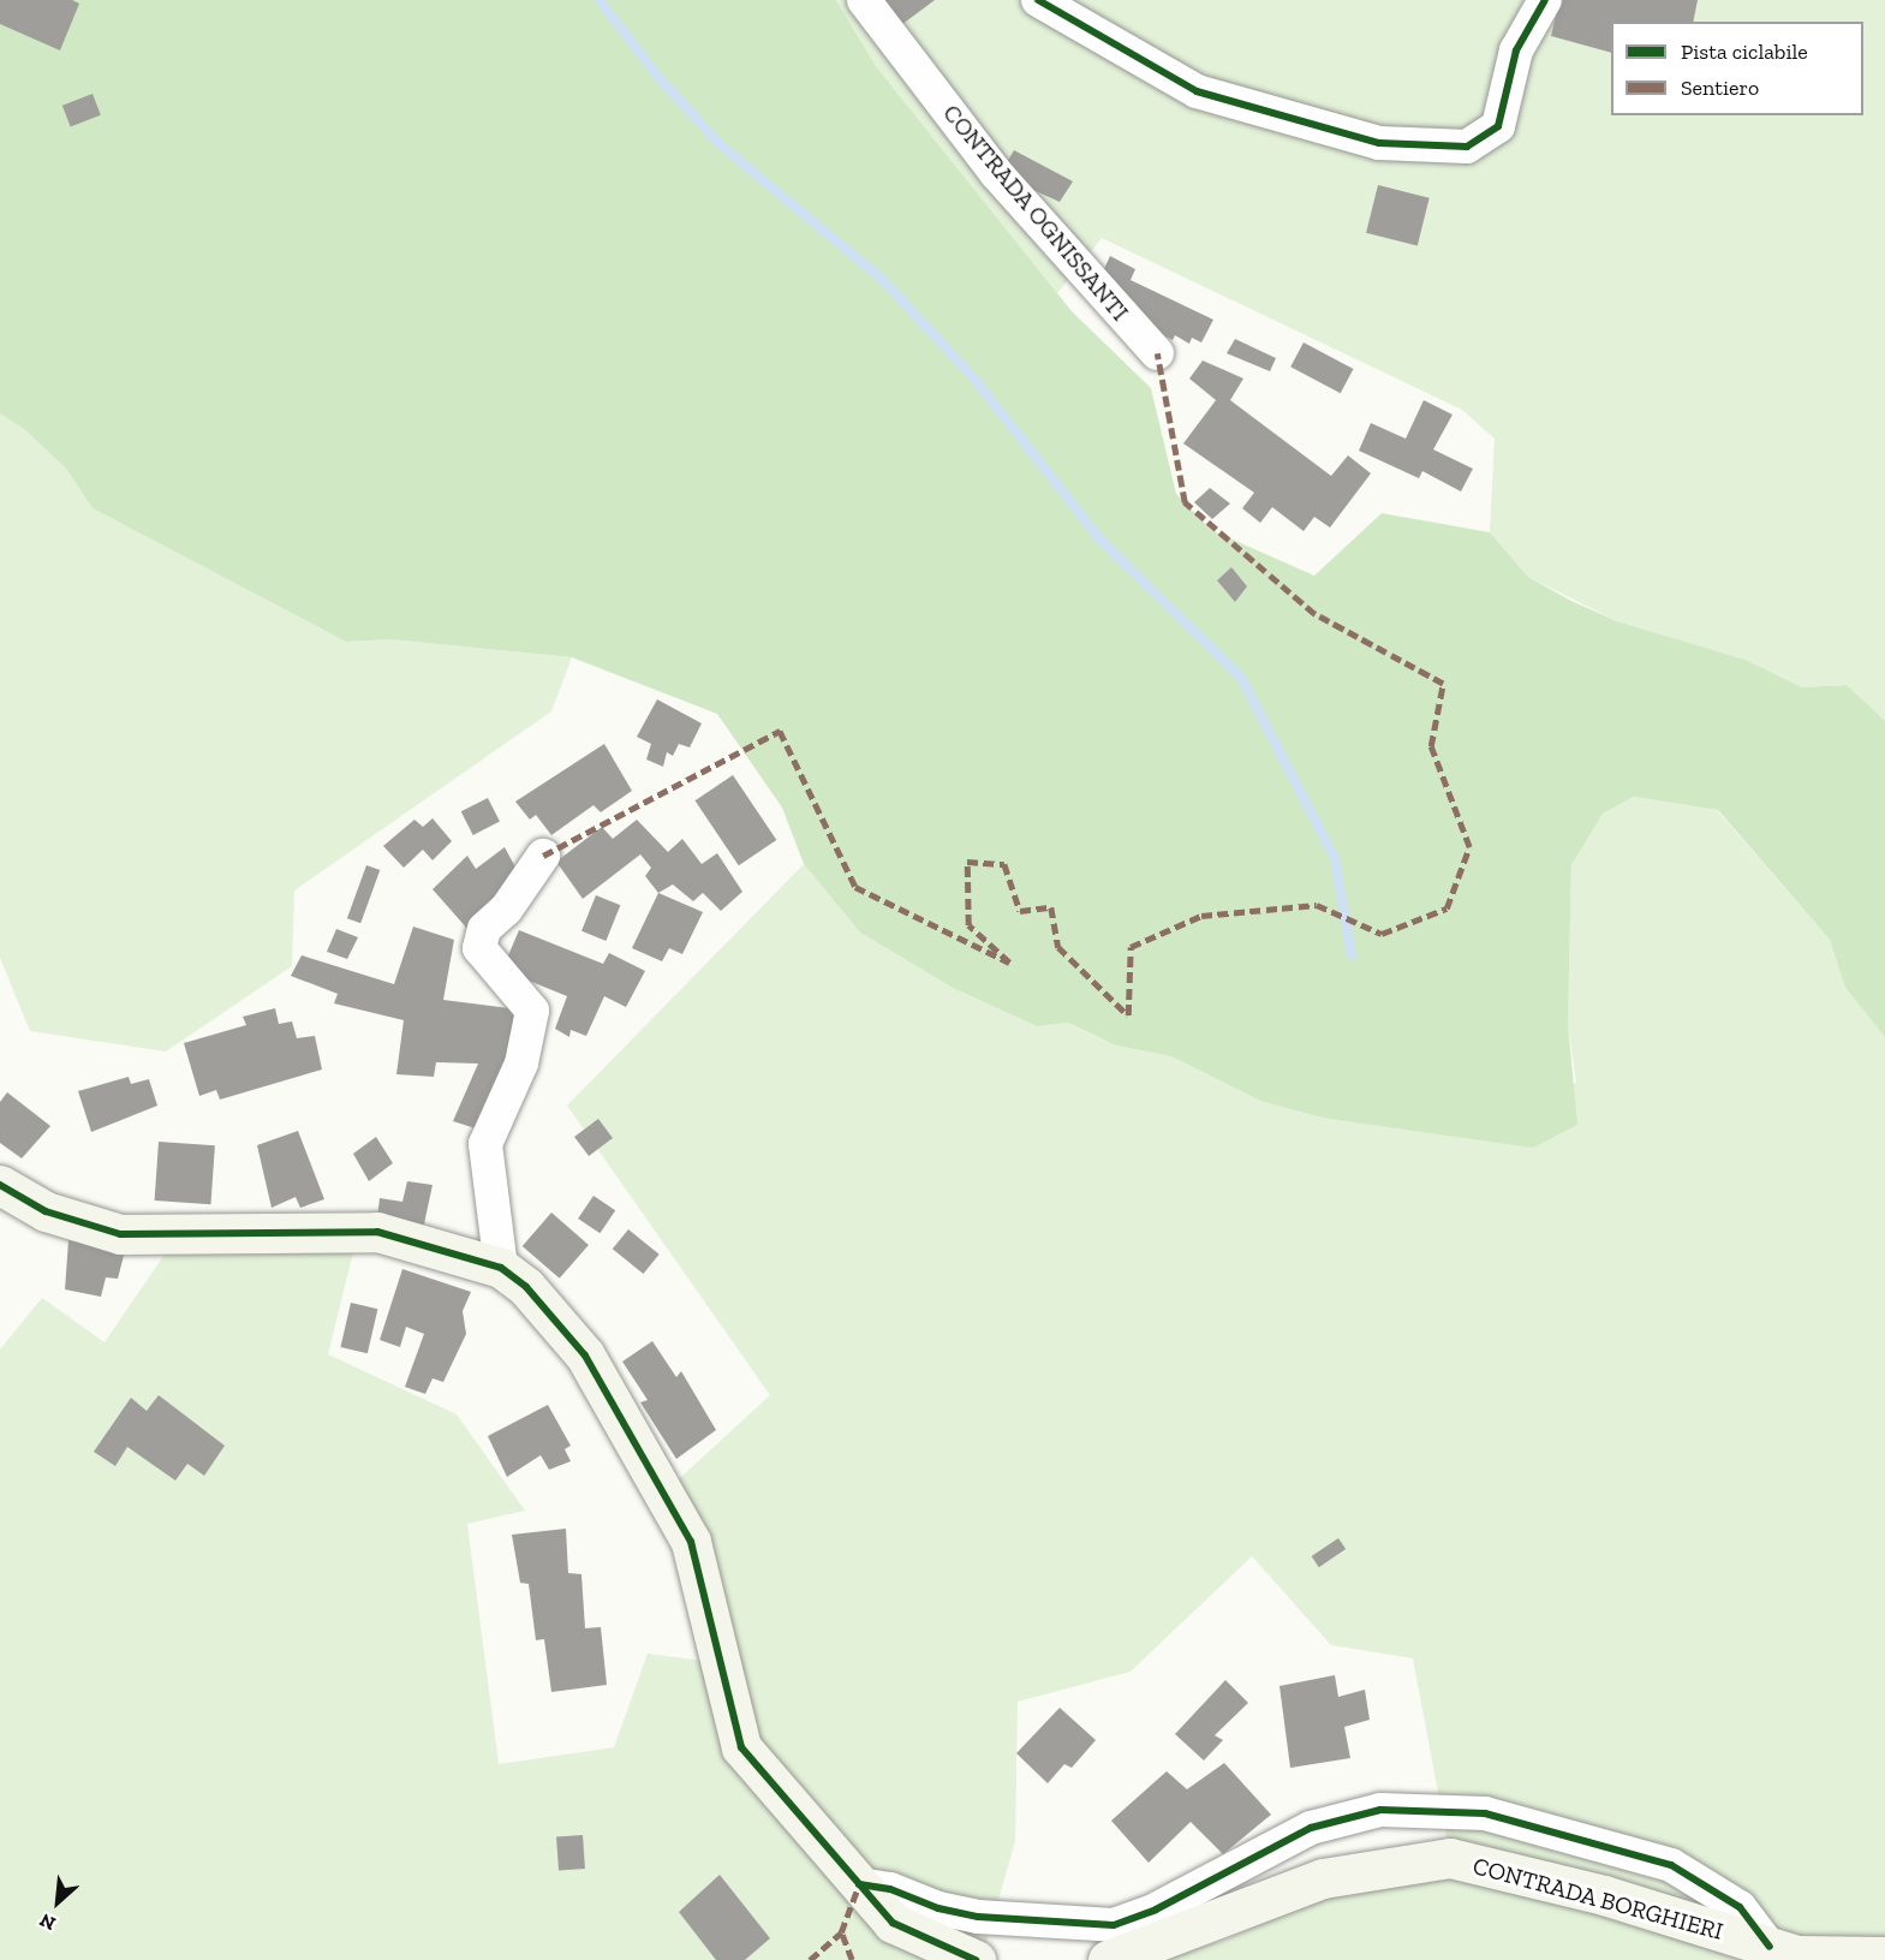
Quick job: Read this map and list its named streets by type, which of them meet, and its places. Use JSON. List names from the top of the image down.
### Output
{
  "streets": {
    "street": ["CONTRADA OGNISSANTI", "CONTRADA BORGHIERI"]
  },
  "legend": ["Pista ciclabile", "Sentiero"],
  "north": "bottom left"
}
